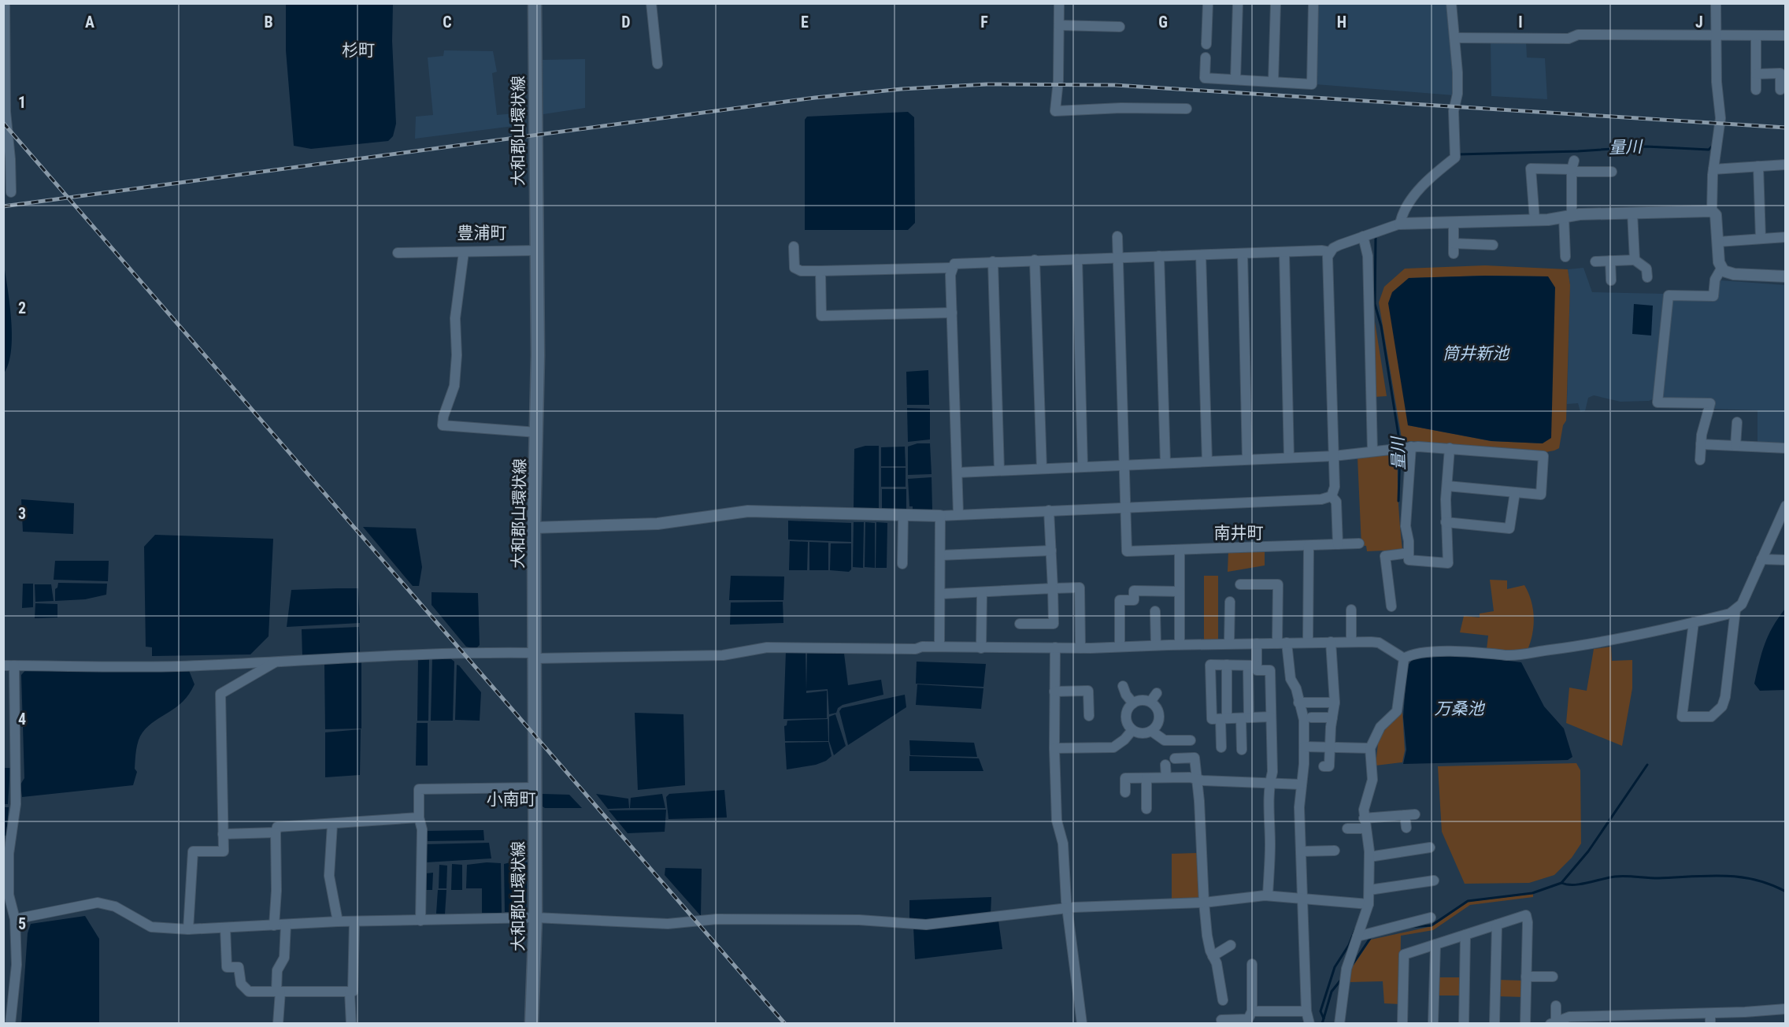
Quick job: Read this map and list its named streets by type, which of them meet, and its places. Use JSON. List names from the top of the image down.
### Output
{
  "streets": {
    "main road": ["大和郡山環状線"]
  },
  "districts": [
    "杉町",
    "豊浦町",
    "南井町",
    "小南町"
  ],
  "water": ["量川", "筒井新池", "万桑池"],
  "grid": {
    "columns": [
      "A",
      "B",
      "C",
      "D",
      "E",
      "F",
      "G",
      "H",
      "I",
      "J"
    ],
    "rows": [
      "1",
      "2",
      "3",
      "4",
      "5"
    ]
  }
}
